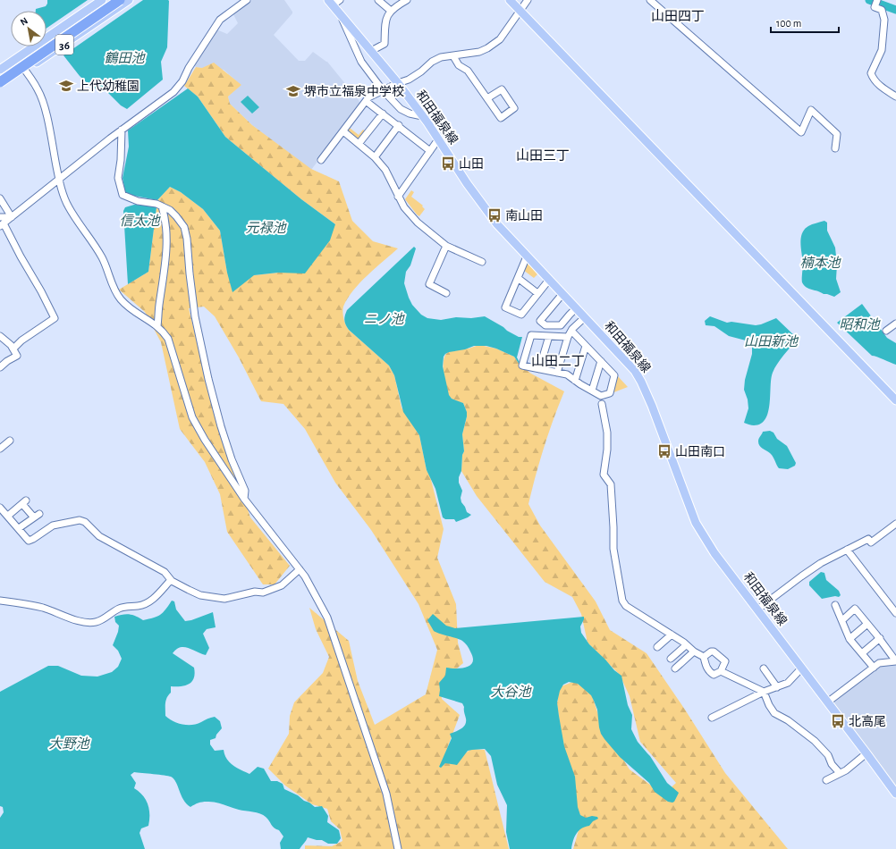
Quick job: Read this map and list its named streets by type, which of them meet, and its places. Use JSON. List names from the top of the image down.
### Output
{
  "streets": {
    "main road": ["36", "和田福泉線"]
  },
  "districts": ["山田四丁", "山田三丁", "山田二丁"],
  "water": [
    "鶴田池",
    "信太池",
    "元禄池",
    "楠本池",
    "ニノ池",
    "昭和池",
    "山田新池",
    "大谷池",
    "大野池"
  ],
  "places": {
    "school or university": ["上代幼稚園", "堺市立福泉中学校"],
    "bus stop": [
      "山田",
      "南山田",
      "山田南口",
      "北高尾"
    ]
  },
  "scale_bar": "100 m",
  "north": "top left"
}
